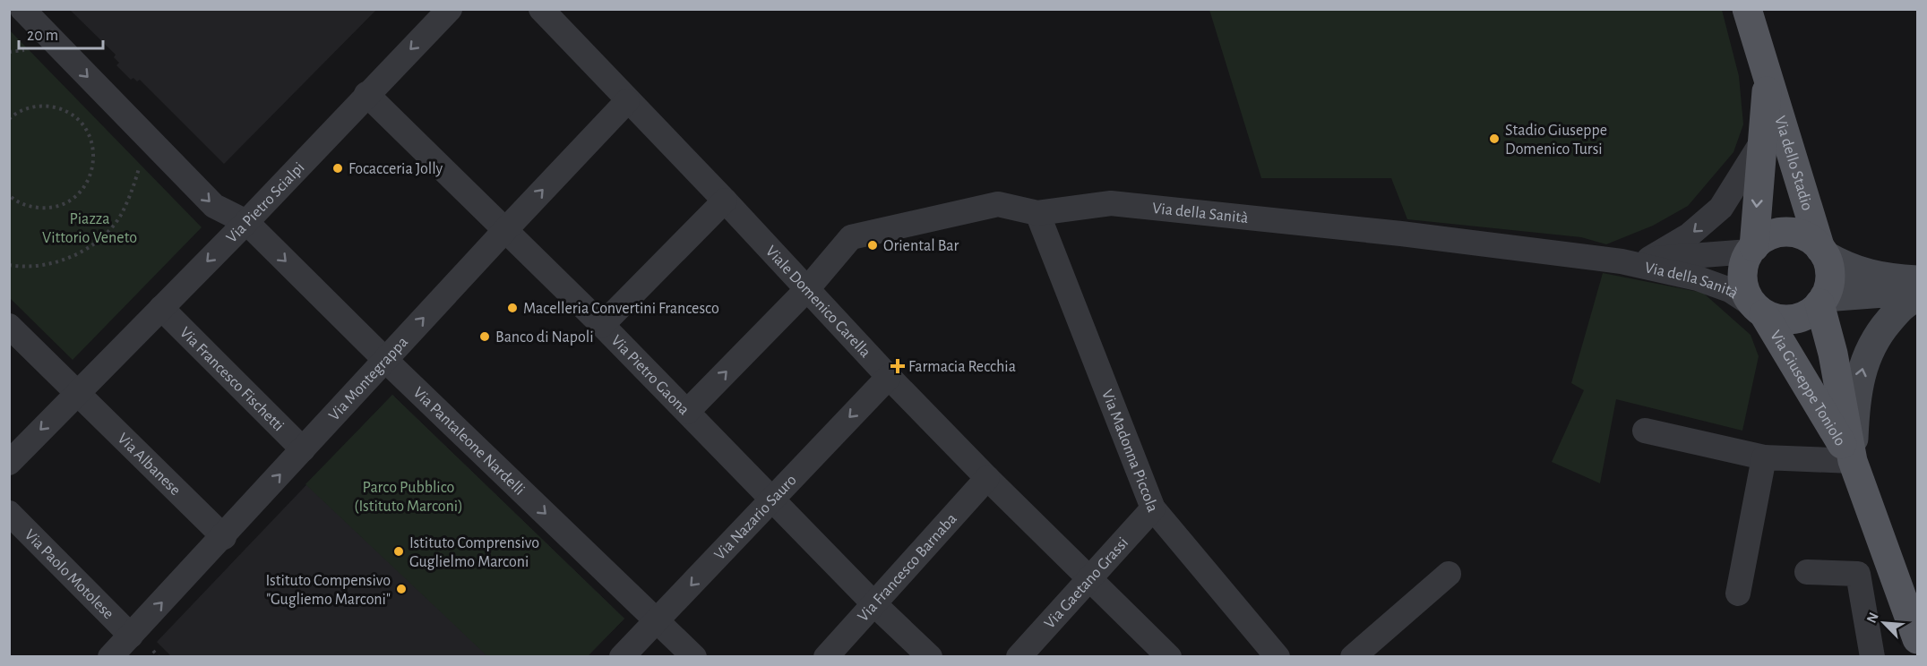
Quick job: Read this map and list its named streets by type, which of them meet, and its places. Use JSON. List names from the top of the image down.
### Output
{
  "streets": {
    "main road": ["Via dello Stadio", "Via Giuseppe Toniolo"],
    "street": [
      "Via Pietro Scialpi",
      "Via della Sanità",
      "Viale Domenico Carella",
      "Via Pietro Gaona",
      "Via Francesco Fischetti",
      "Via Montegrappa",
      "Via Pantaleone Nardelli",
      "Via Madonna Piccola",
      "Via Albanese",
      "Via Nazario Sauro",
      "Via Francesco Barnaba",
      "Via Paolo Motolese",
      "Via Gaetano Grassi"
    ]
  },
  "crossings": [
    ["Via dello Stadio", "Via della Sanità"],
    ["Via dello Stadio", "Via Giuseppe Toniolo"],
    ["Via Pietro Scialpi", "Via Pietro Gaona"],
    ["Via Pietro Scialpi", "Via Francesco Fischetti"],
    ["Via Pietro Scialpi", "Via Pantaleone Nardelli"],
    ["Via Pietro Scialpi", "Via Albanese"],
    ["Via della Sanità", "Viale Domenico Carella"],
    ["Via della Sanità", "Via Pietro Gaona"],
    ["Via della Sanità", "Via Giuseppe Toniolo"],
    ["Via della Sanità", "Via Madonna Piccola"],
    ["Viale Domenico Carella", "Via Montegrappa"],
    ["Viale Domenico Carella", "Via Nazario Sauro"],
    ["Viale Domenico Carella", "Via Francesco Barnaba"],
    ["Viale Domenico Carella", "Via Gaetano Grassi"],
    ["Via Pietro Gaona", "Via Montegrappa"],
    ["Via Pietro Gaona", "Via Nazario Sauro"],
    ["Via Pietro Gaona", "Via Francesco Barnaba"],
    ["Via Francesco Fischetti", "Via Montegrappa"],
    ["Via Montegrappa", "Via Pantaleone Nardelli"],
    ["Via Montegrappa", "Via Albanese"],
    ["Via Montegrappa", "Via Paolo Motolese"],
    ["Via Pantaleone Nardelli", "Via Nazario Sauro"],
    ["Via Madonna Piccola", "Via Gaetano Grassi"]
  ],
  "one_way": [
    "Via Pietro Scialpi",
    "Via Montegrappa",
    "Via Pantaleone Nardelli",
    "Via Nazario Sauro"
  ],
  "parks": ["Piazza Vittorio Veneto", "Parco Pubblico (Istituto Marconi)"],
  "places": {
    "other": [
      "Stadio Giuseppe Domenico Tursi",
      "Focacceria Jolly",
      "Oriental Bar",
      "Macelleria Convertini Francesco",
      "Banco di Napoli",
      "Istituto Comprensivo Guglielmo Marconi",
      "Istituto Compensivo \"Gugliemo Marconi\""
    ],
    "health": ["Farmacia Recchia"]
  },
  "scale_bar": "20 m",
  "north": "top left"
}
